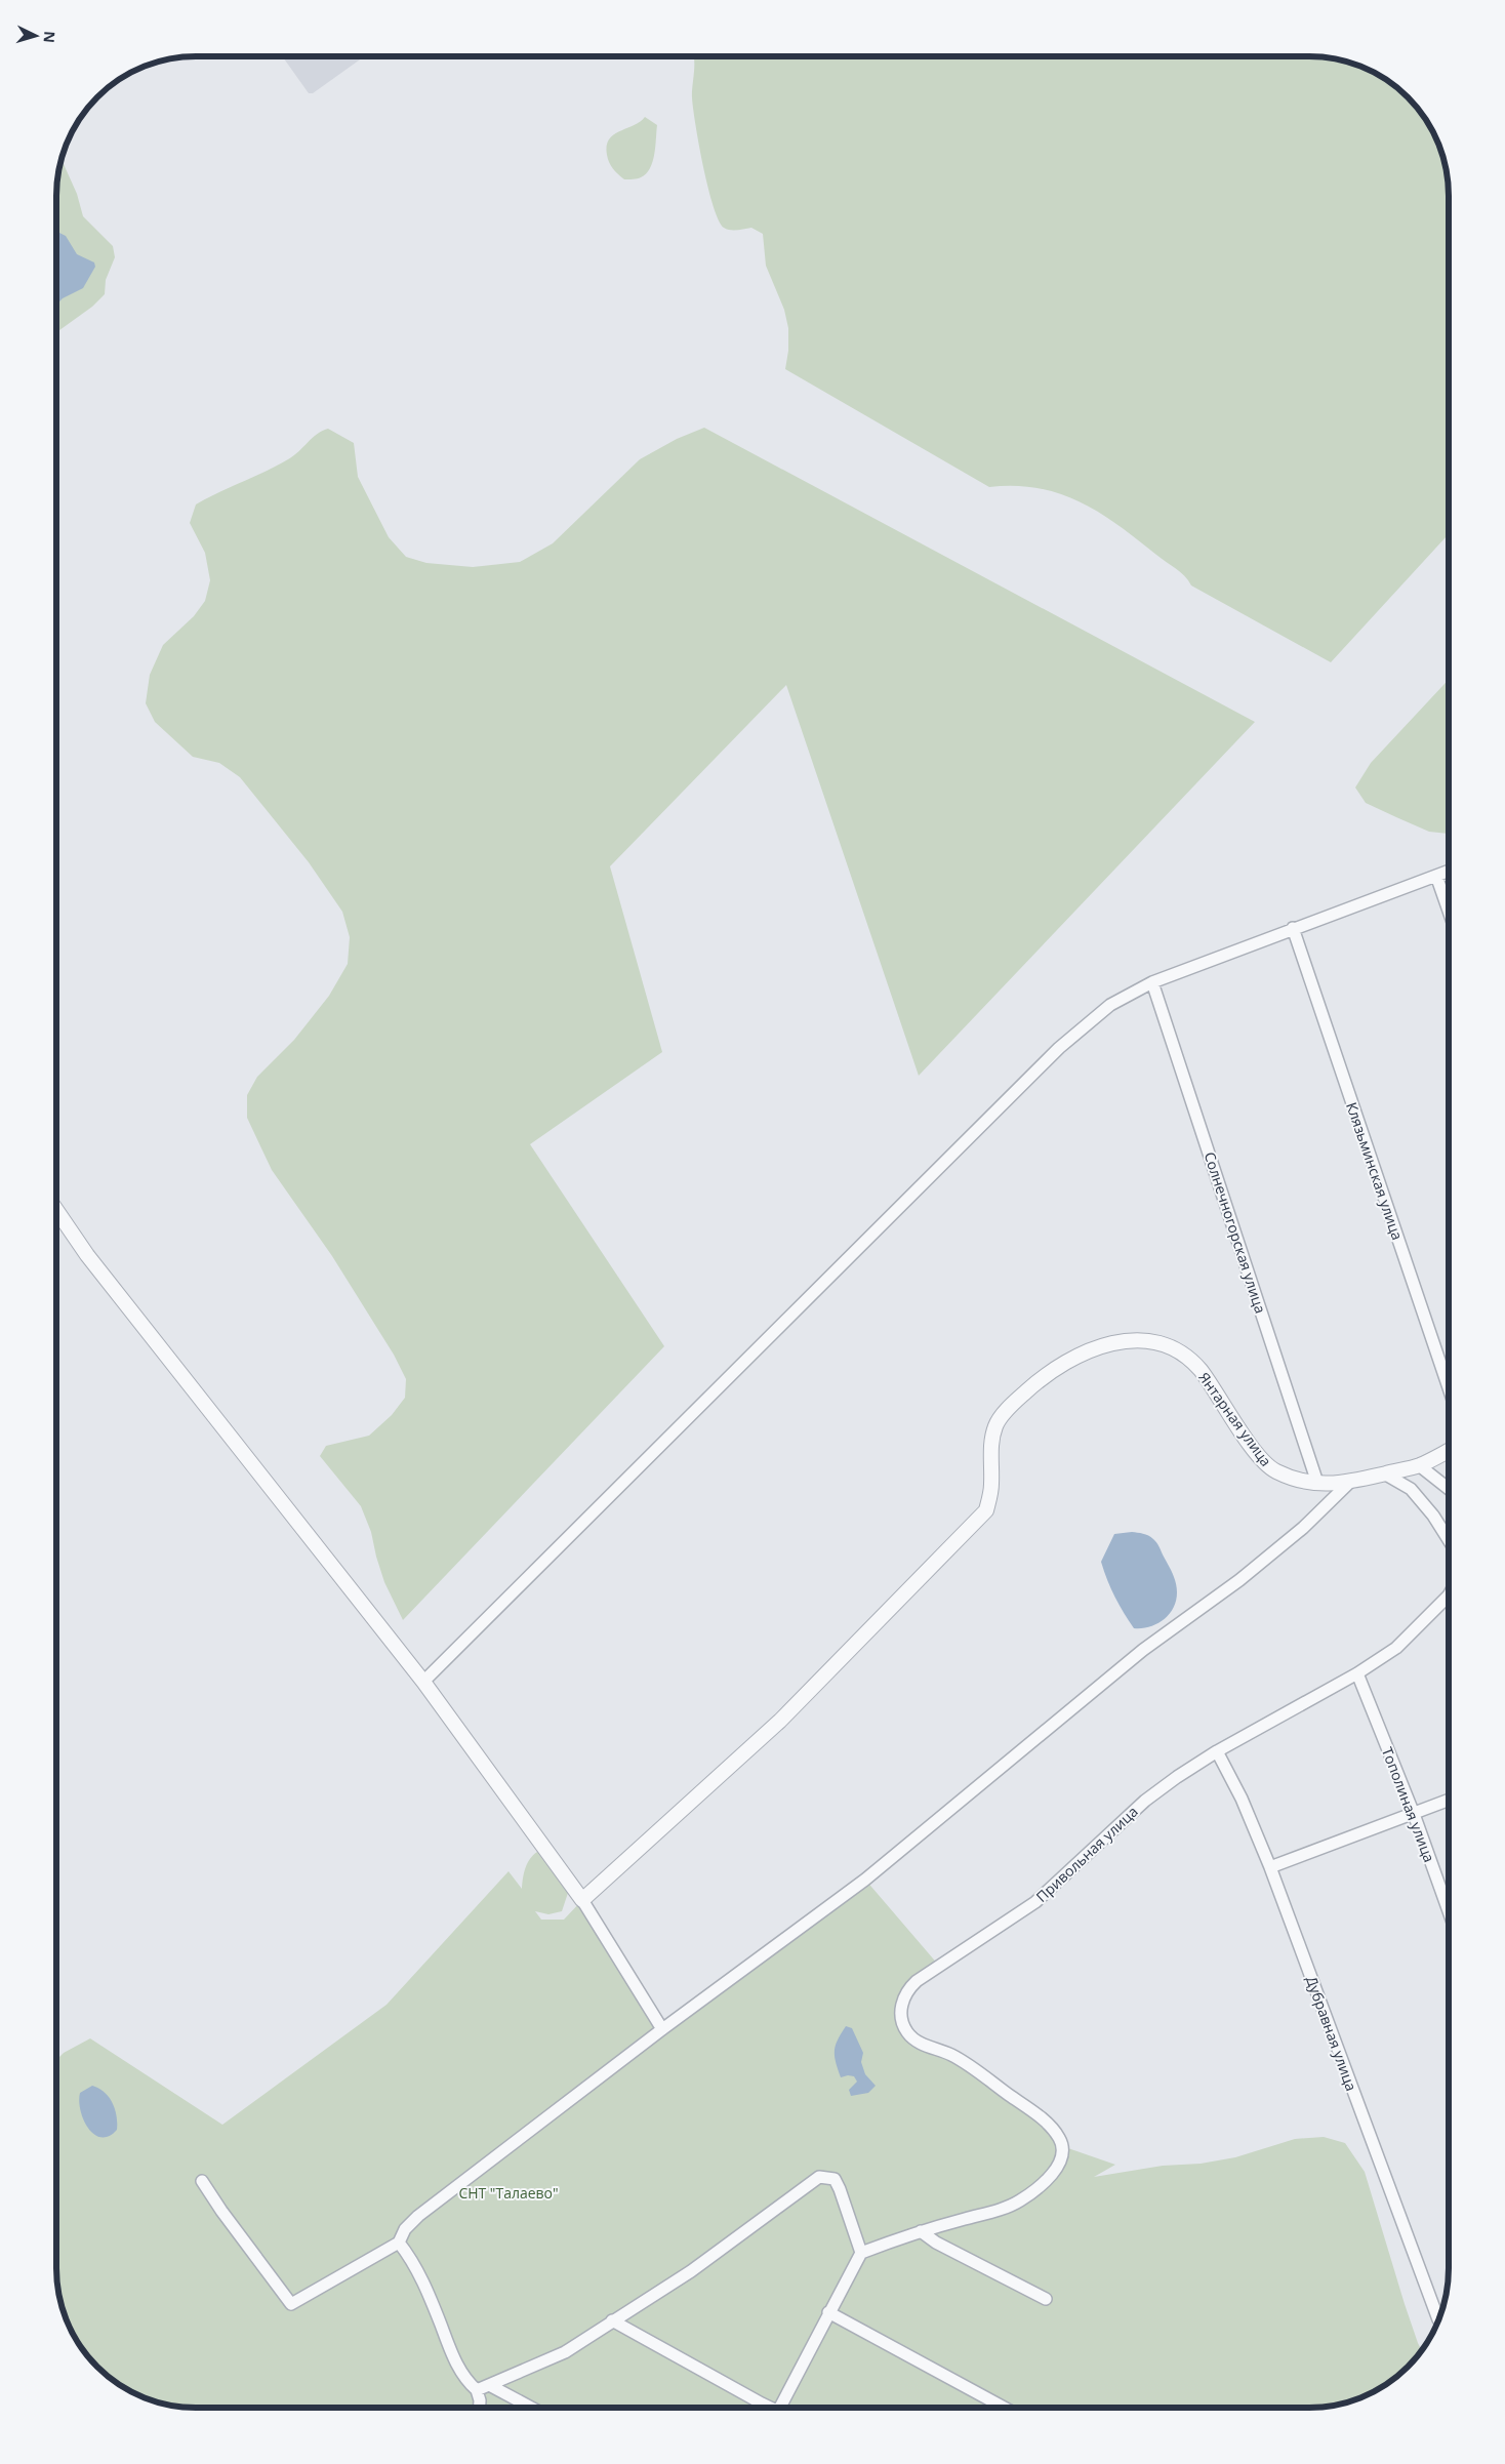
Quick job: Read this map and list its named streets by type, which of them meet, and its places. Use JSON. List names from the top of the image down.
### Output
{
  "streets": {
    "street": [
      "Клязьминская улица",
      "Солнечногорская улица",
      "Янтарная улица",
      "Тополиная улица",
      "Привольная улица",
      "Дубравная улица"
    ]
  },
  "crossings": [
    ["Солнечногорская улица", "Янтарная улица"],
    ["Тополиная улица", "Привольная улица"],
    ["Привольная улица", "Дубравная улица"]
  ],
  "parks": ["СНТ \"Талаево\""],
  "north": "right"
}
